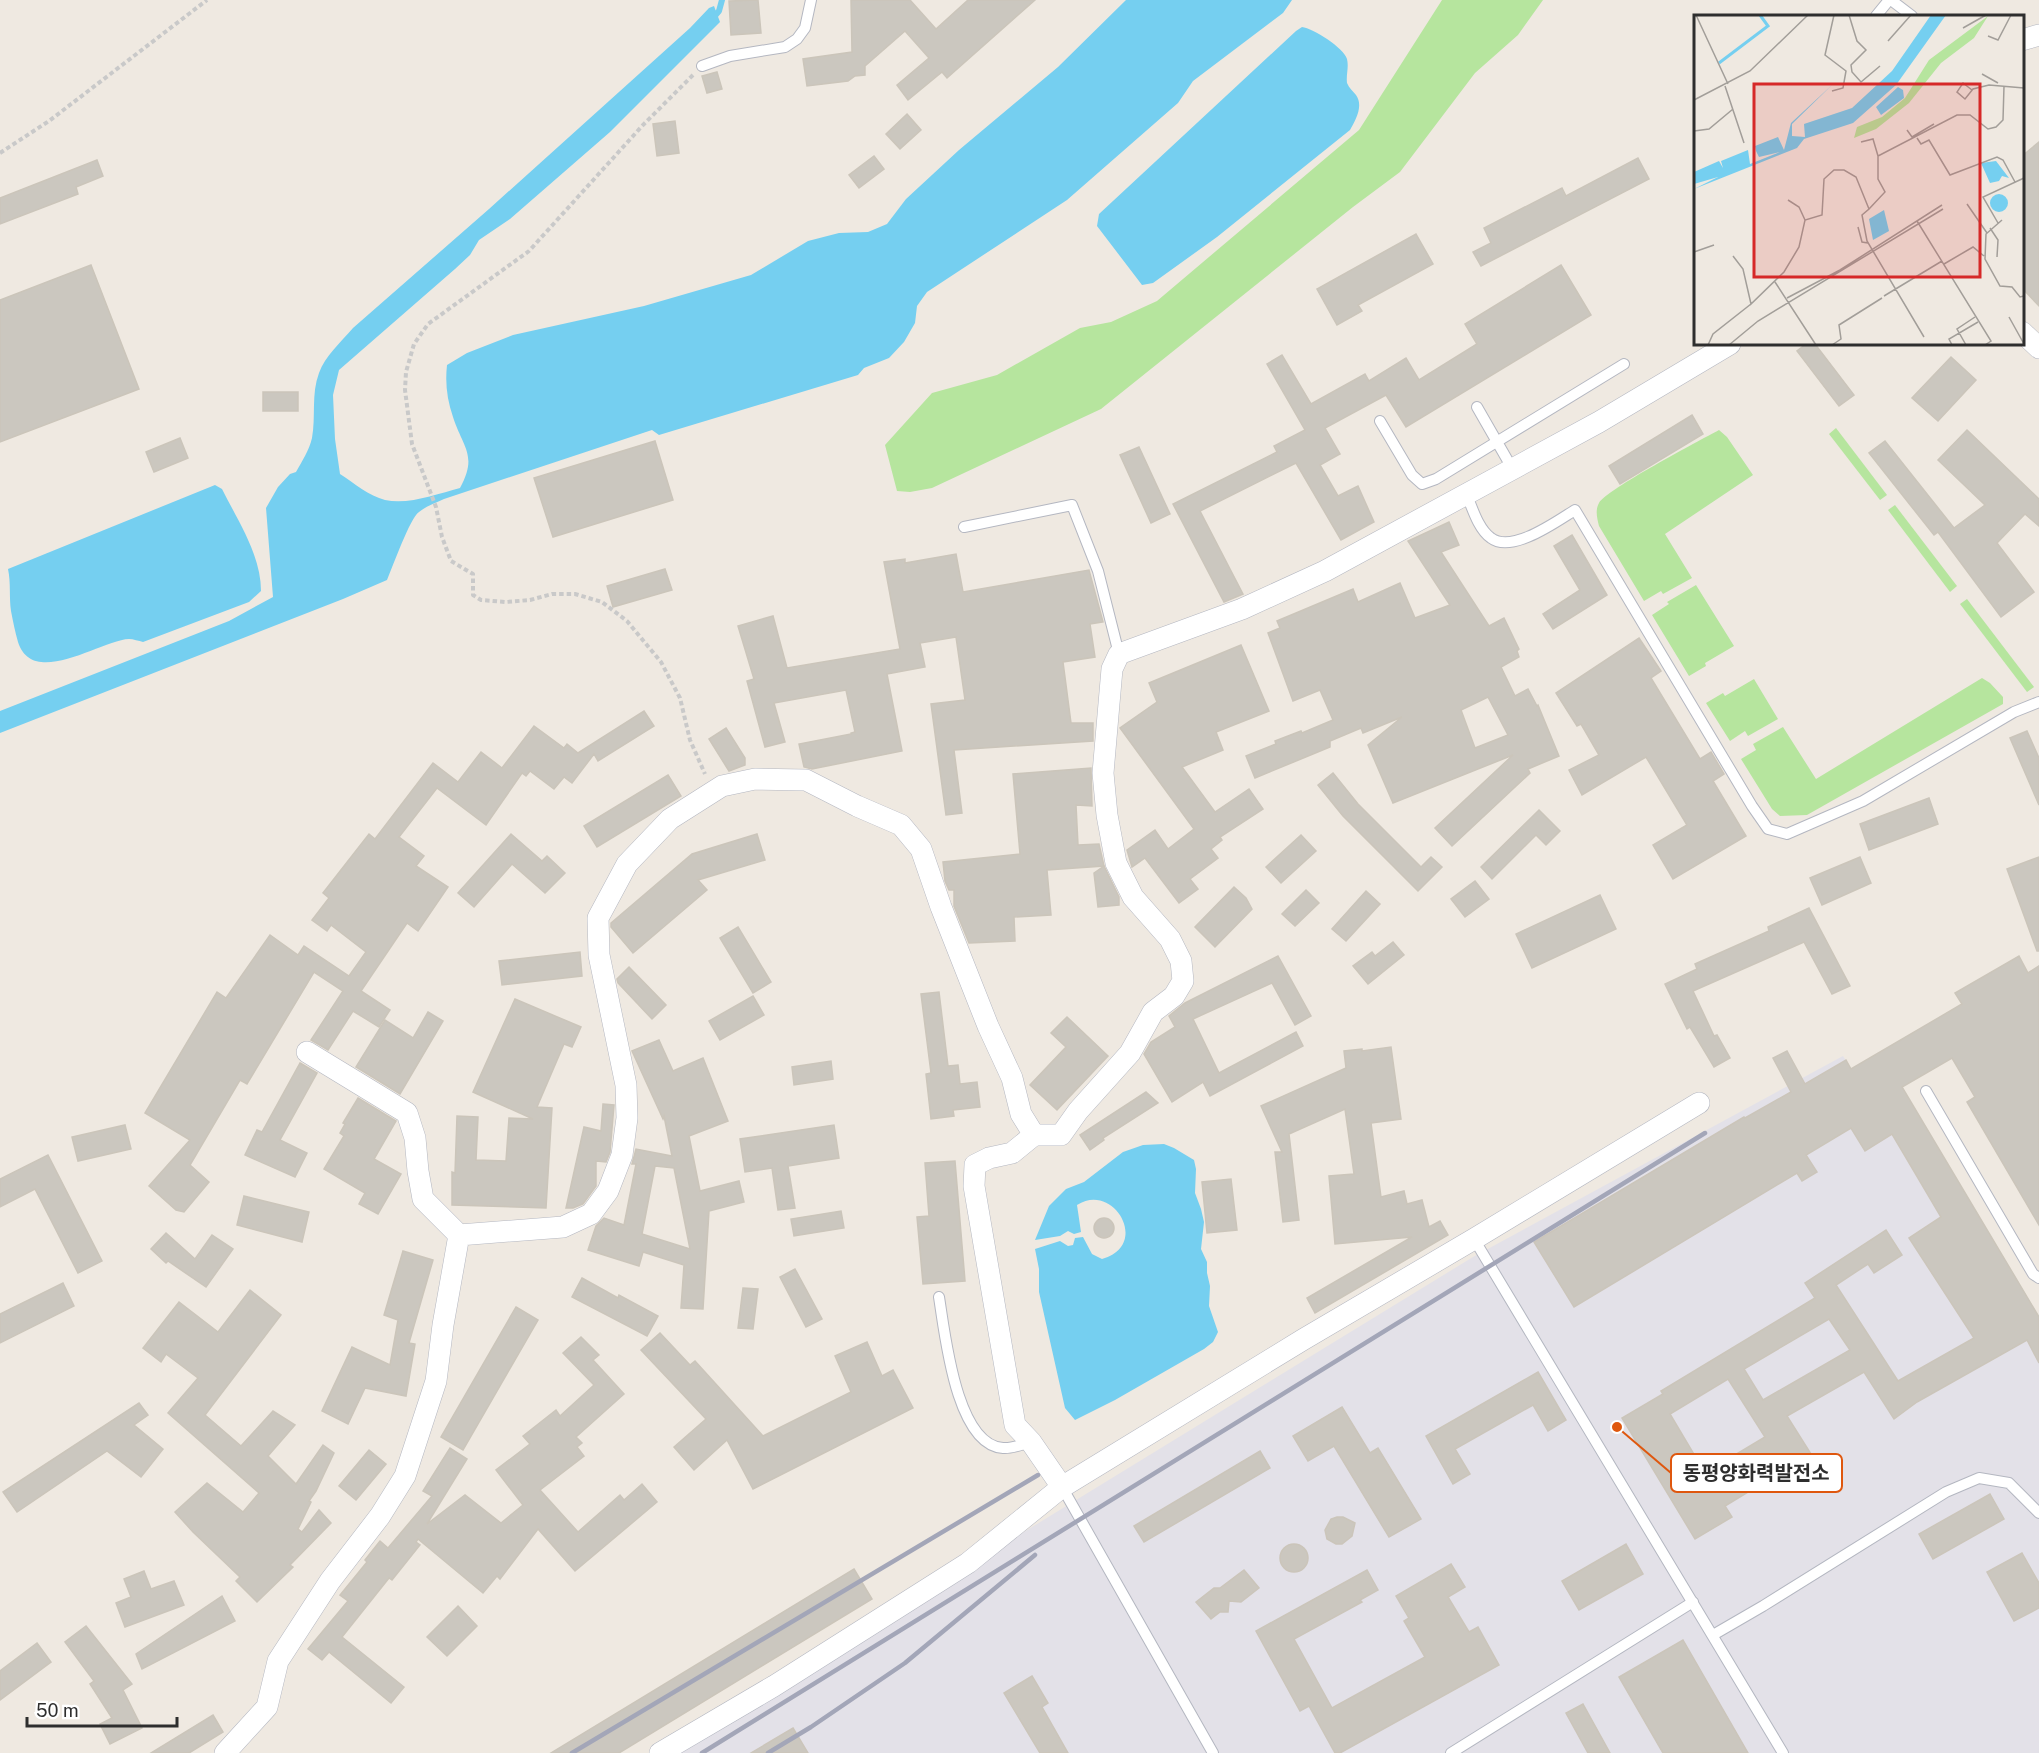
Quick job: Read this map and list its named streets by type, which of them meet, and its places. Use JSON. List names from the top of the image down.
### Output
{
  "places": ["동평양화력발전소"],
  "scale_bar": "50 m"
}
